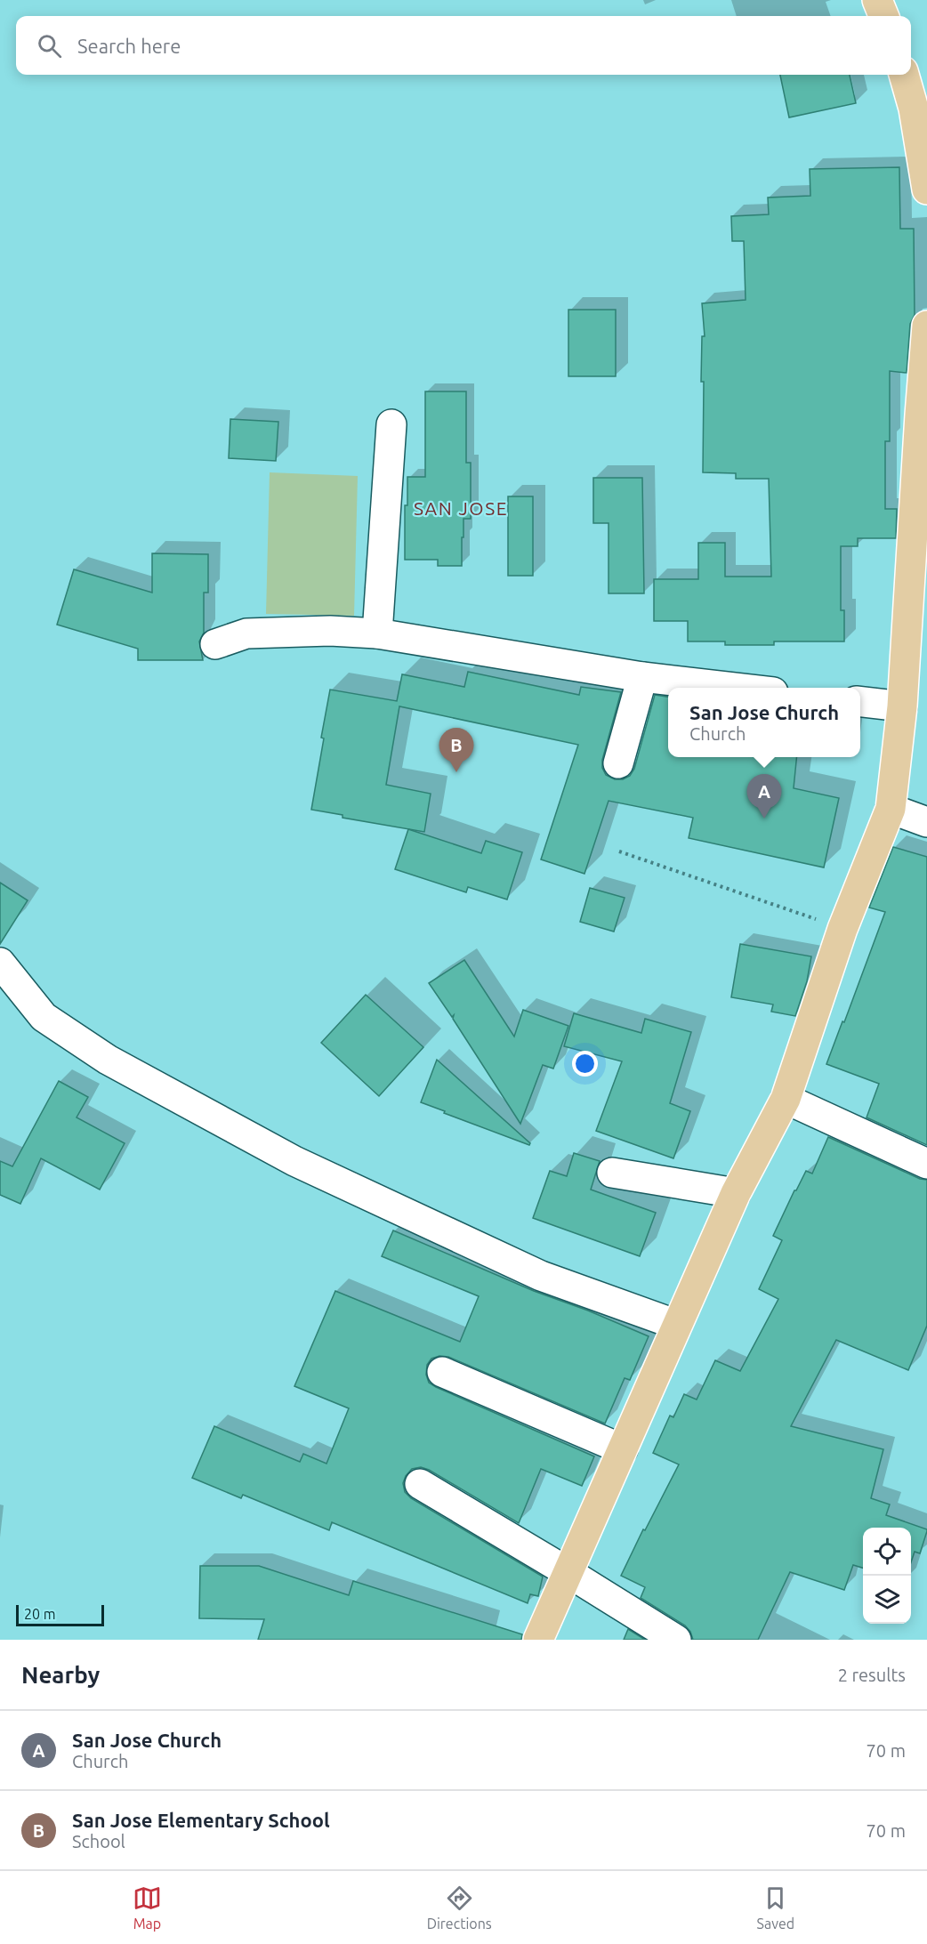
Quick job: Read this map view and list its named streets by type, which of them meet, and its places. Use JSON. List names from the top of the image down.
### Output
{
  "districts": ["SAN JOSE"],
  "scale_bar": "20 m",
  "page": {
    "search": "Search here",
    "popup": ["San Jose Church", "Church"],
    "pins": ["B", "A"],
    "scale": "20 m",
    "heading": ["Nearby", "2 results"],
    "list": [
      {
        "mark": "A",
        "name": "San Jose Church",
        "note": "Church",
        "value": "70 m"
      },
      {
        "mark": "B",
        "name": "San Jose Elementary School",
        "note": "School",
        "value": "70 m"
      }
    ],
    "nav": ["Map", "Directions", "Saved"]
  }
}
